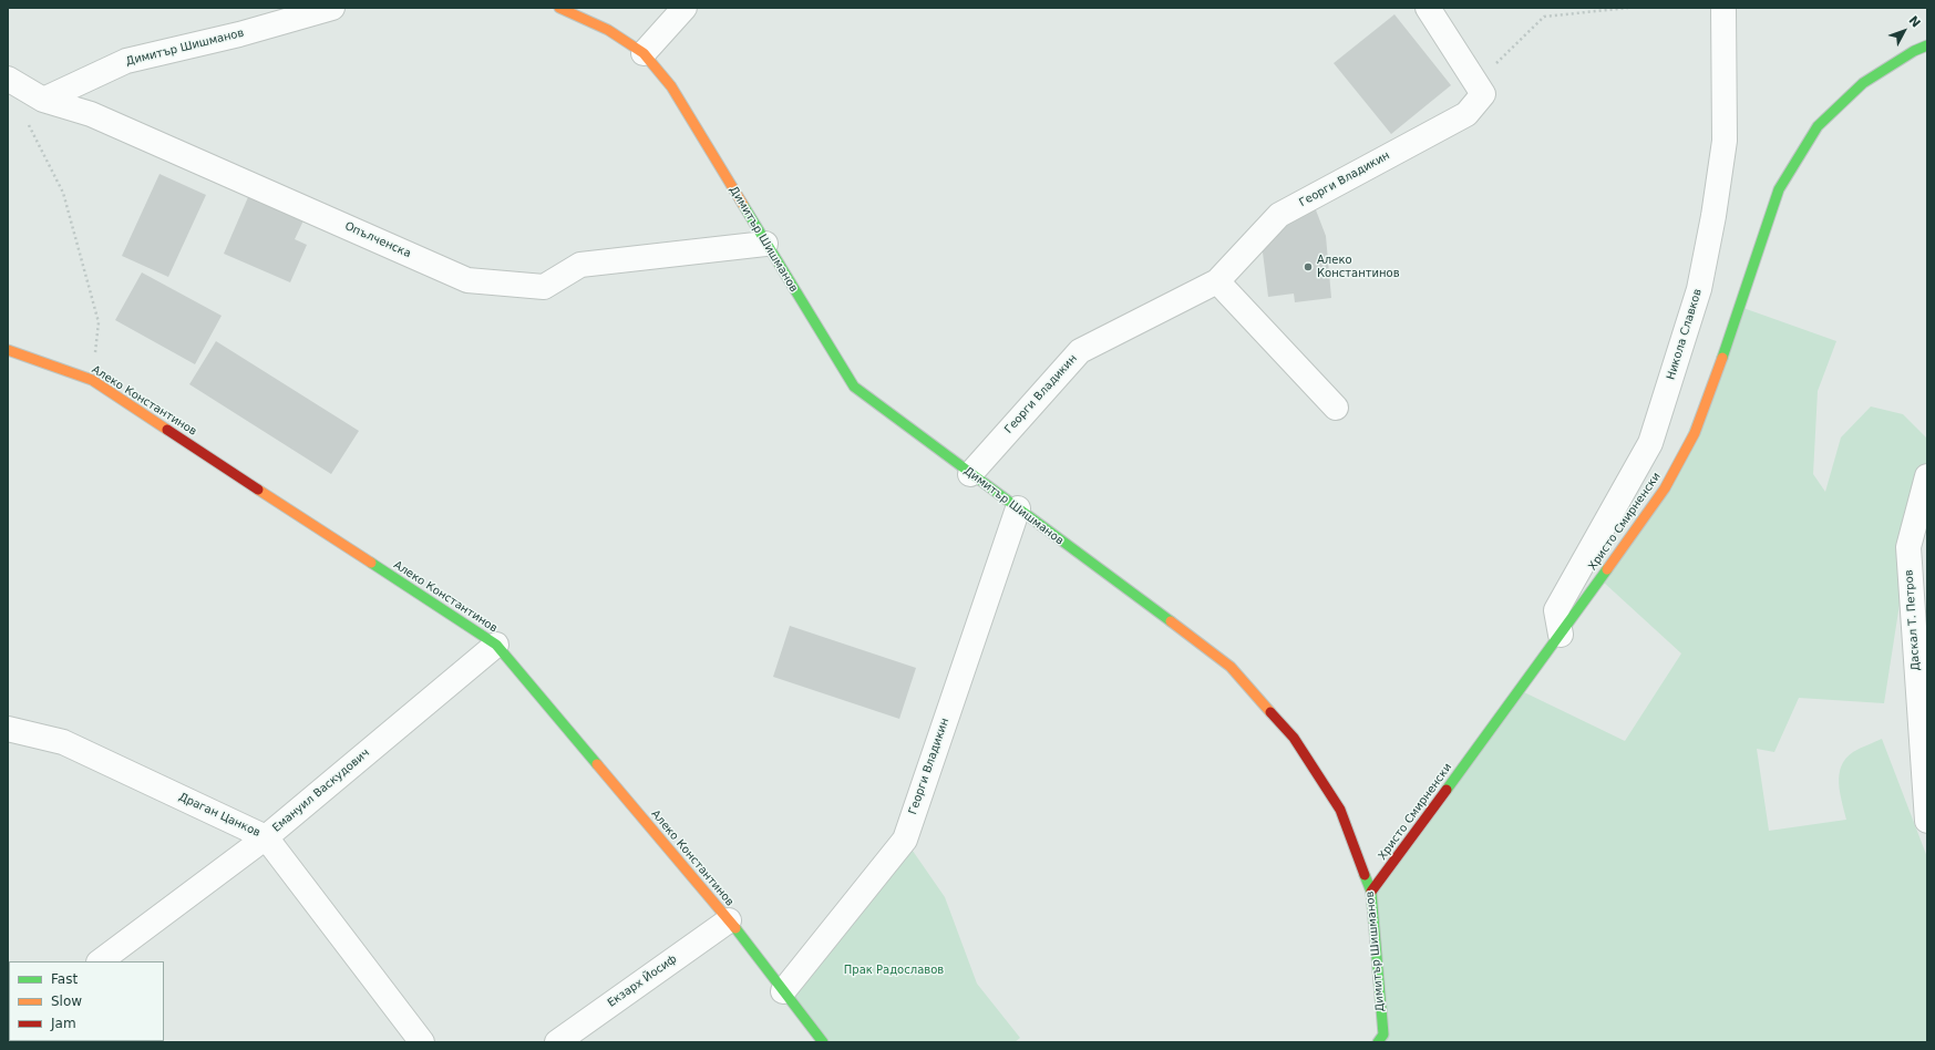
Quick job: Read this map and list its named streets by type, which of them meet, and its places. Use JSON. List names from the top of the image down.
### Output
{
  "streets": {
    "street": [
      "Димитър Шишманов",
      "Георги Владикин",
      "Опълченска",
      "Никола Славков",
      "Алеко Константинов",
      "Христо Смирненски",
      "Даскал Т. Петров",
      "Емануил Васкудович",
      "Драган Цанков",
      "Екзарх Йосиф"
    ]
  },
  "crossings": [
    ["Димитър Шишманов", "Георги Владикин"],
    ["Димитър Шишманов", "Опълченска"],
    ["Димитър Шишманов", "Христо Смирненски"],
    ["Георги Владикин", "Алеко Константинов"],
    ["Никола Славков", "Христо Смирненски"],
    ["Алеко Константинов", "Емануил Васкудович"],
    ["Алеко Константинов", "Екзарх Йосиф"],
    ["Емануил Васкудович", "Драган Цанков"]
  ],
  "parks": ["Прак Радославов"],
  "places": ["Алеко Константинов"],
  "legend": ["Fast", "Slow", "Jam"],
  "north": "top right"
}
